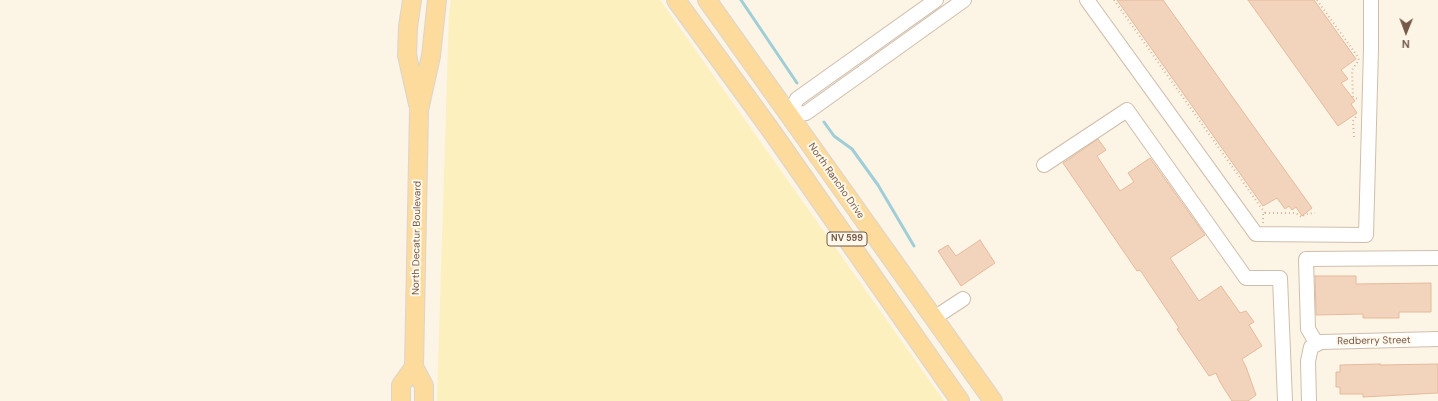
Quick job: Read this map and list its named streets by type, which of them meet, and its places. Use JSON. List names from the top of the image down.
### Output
{
  "streets": {
    "main road": ["North Rancho Drive", "North Decatur Boulevard", "NV 599"],
    "street": ["Redberry Street"]
  },
  "north": "bottom"
}
